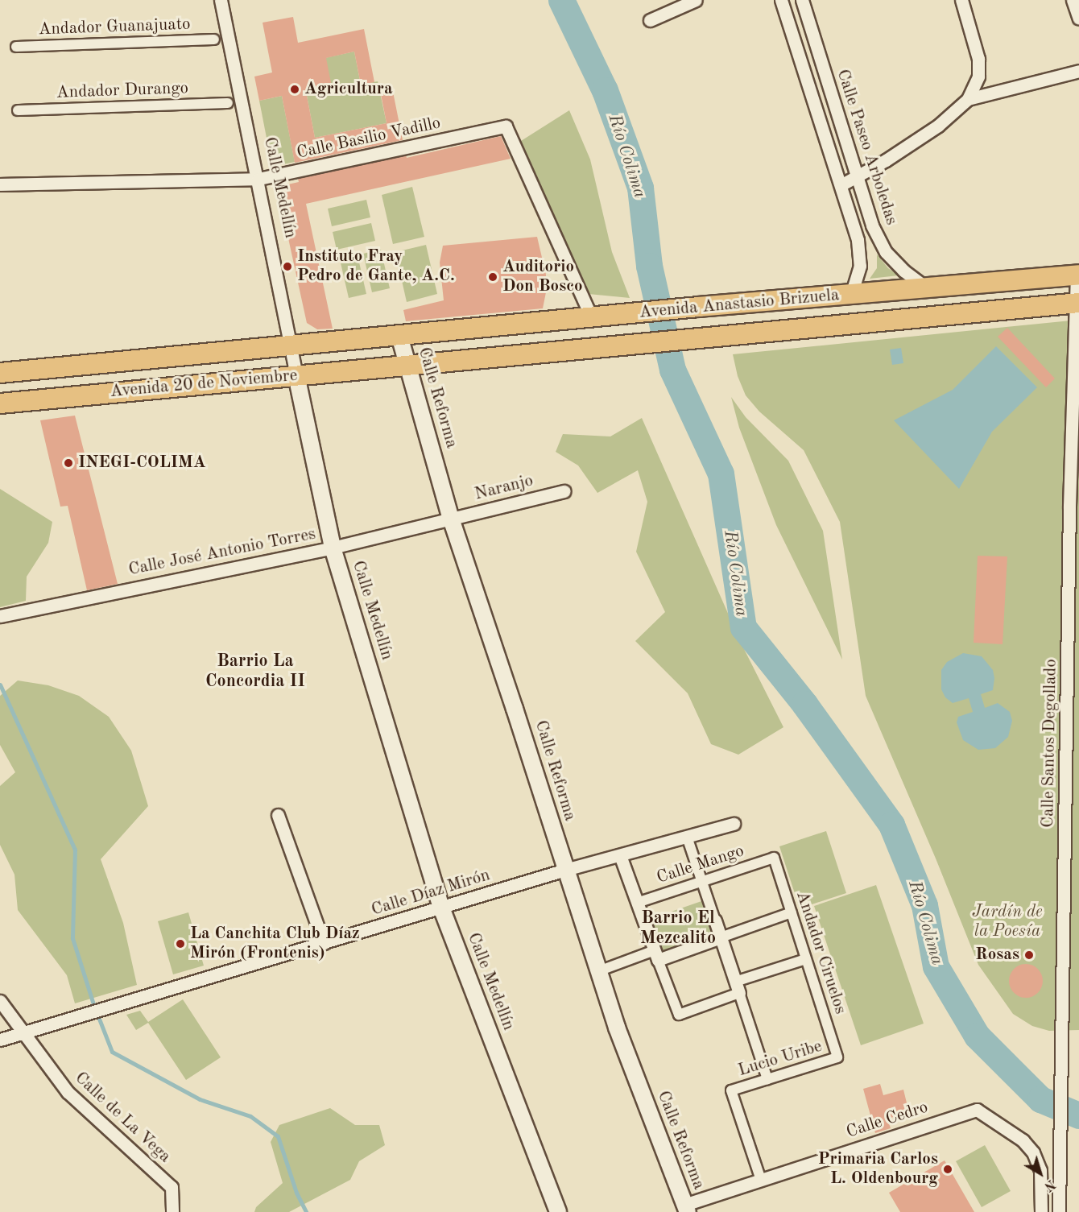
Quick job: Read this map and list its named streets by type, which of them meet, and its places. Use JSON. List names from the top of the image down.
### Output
{
  "streets": {
    "main road": ["Avenida Anastasio Brizuela", "Avenida 20 de Noviembre"],
    "street": [
      "Andador Guanajuato",
      "Andador Durango",
      "Calle Basilio Vadillo",
      "Calle Paseo Arboledas",
      "Calle Medellín",
      "Calle Reforma",
      "Naranjo",
      "Calle José Antonio Torres",
      "Calle Santos Degollado",
      "Calle Mango",
      "Calle Díaz Mirón",
      "Andador Ciruelos",
      "Lucio Uribe",
      "Calle de La Vega",
      "Calle Cedro"
    ]
  },
  "crossings": [
    ["Calle Basilio Vadillo", "Calle Medellín"],
    ["Calle Basilio Vadillo", "Avenida Anastasio Brizuela"],
    ["Calle Paseo Arboledas", "Avenida Anastasio Brizuela"],
    ["Calle Medellín", "Avenida 20 de Noviembre"],
    ["Calle Medellín", "Calle José Antonio Torres"],
    ["Calle Medellín", "Calle Díaz Mirón"],
    ["Avenida Anastasio Brizuela", "Avenida 20 de Noviembre"],
    ["Avenida Anastasio Brizuela", "Calle Reforma"],
    ["Avenida Anastasio Brizuela", "Calle Santos Degollado"],
    ["Avenida 20 de Noviembre", "Calle Reforma"],
    ["Calle Reforma", "Naranjo"],
    ["Calle Reforma", "Calle José Antonio Torres"],
    ["Calle Reforma", "Calle Díaz Mirón"],
    ["Calle Reforma", "Calle Cedro"],
    ["Naranjo", "Calle José Antonio Torres"],
    ["Calle Mango", "Andador Ciruelos"],
    ["Calle Díaz Mirón", "Calle de La Vega"],
    ["Andador Ciruelos", "Lucio Uribe"],
    ["Lucio Uribe", "Calle Cedro"]
  ],
  "districts": ["Barrio La Concordia II", "Barrio El Mezcalito"],
  "water": ["Río Colima"],
  "parks": ["Jardín de la Poesía"],
  "places": [
    "Agricultura",
    "Instituto Fray Pedro de Gante, A.C.",
    "Auditorio Don Bosco",
    "INEGI-COLIMA",
    "La Canchita Club Díaz Mirón (Frontenis)",
    "Rosas",
    "Primaria Carlos L. Oldenbourg"
  ],
  "north": "bottom right"
}
